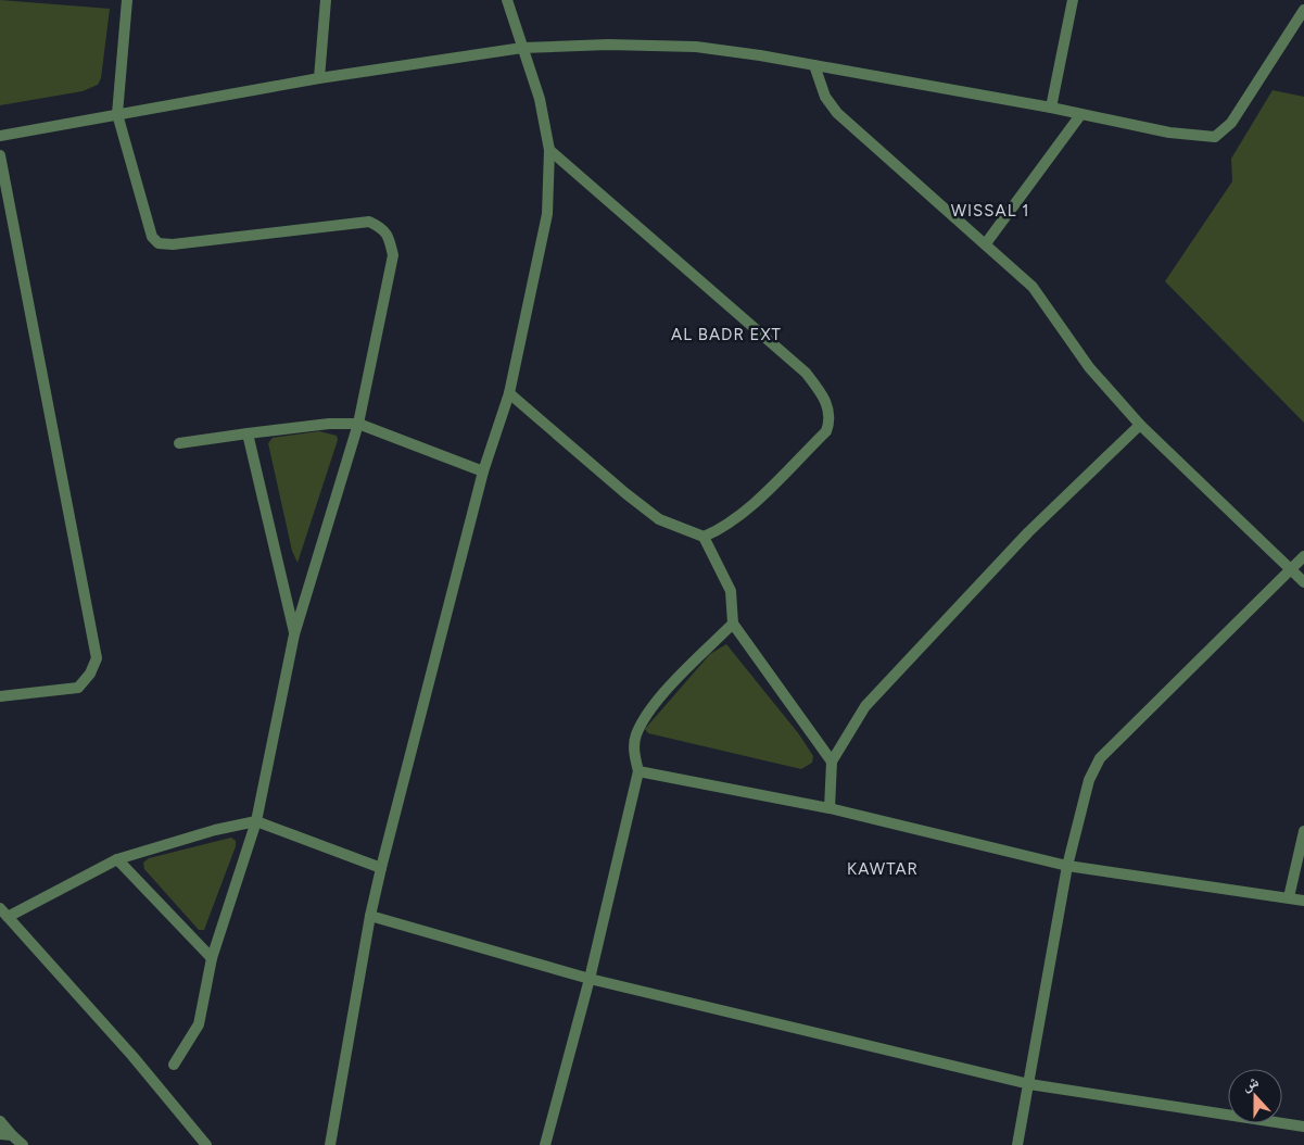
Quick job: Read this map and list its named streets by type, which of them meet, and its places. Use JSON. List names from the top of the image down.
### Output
{
  "districts": ["WISSAL 1", "AL BADR EXT", "KAWTAR"],
  "north": "top"
}
